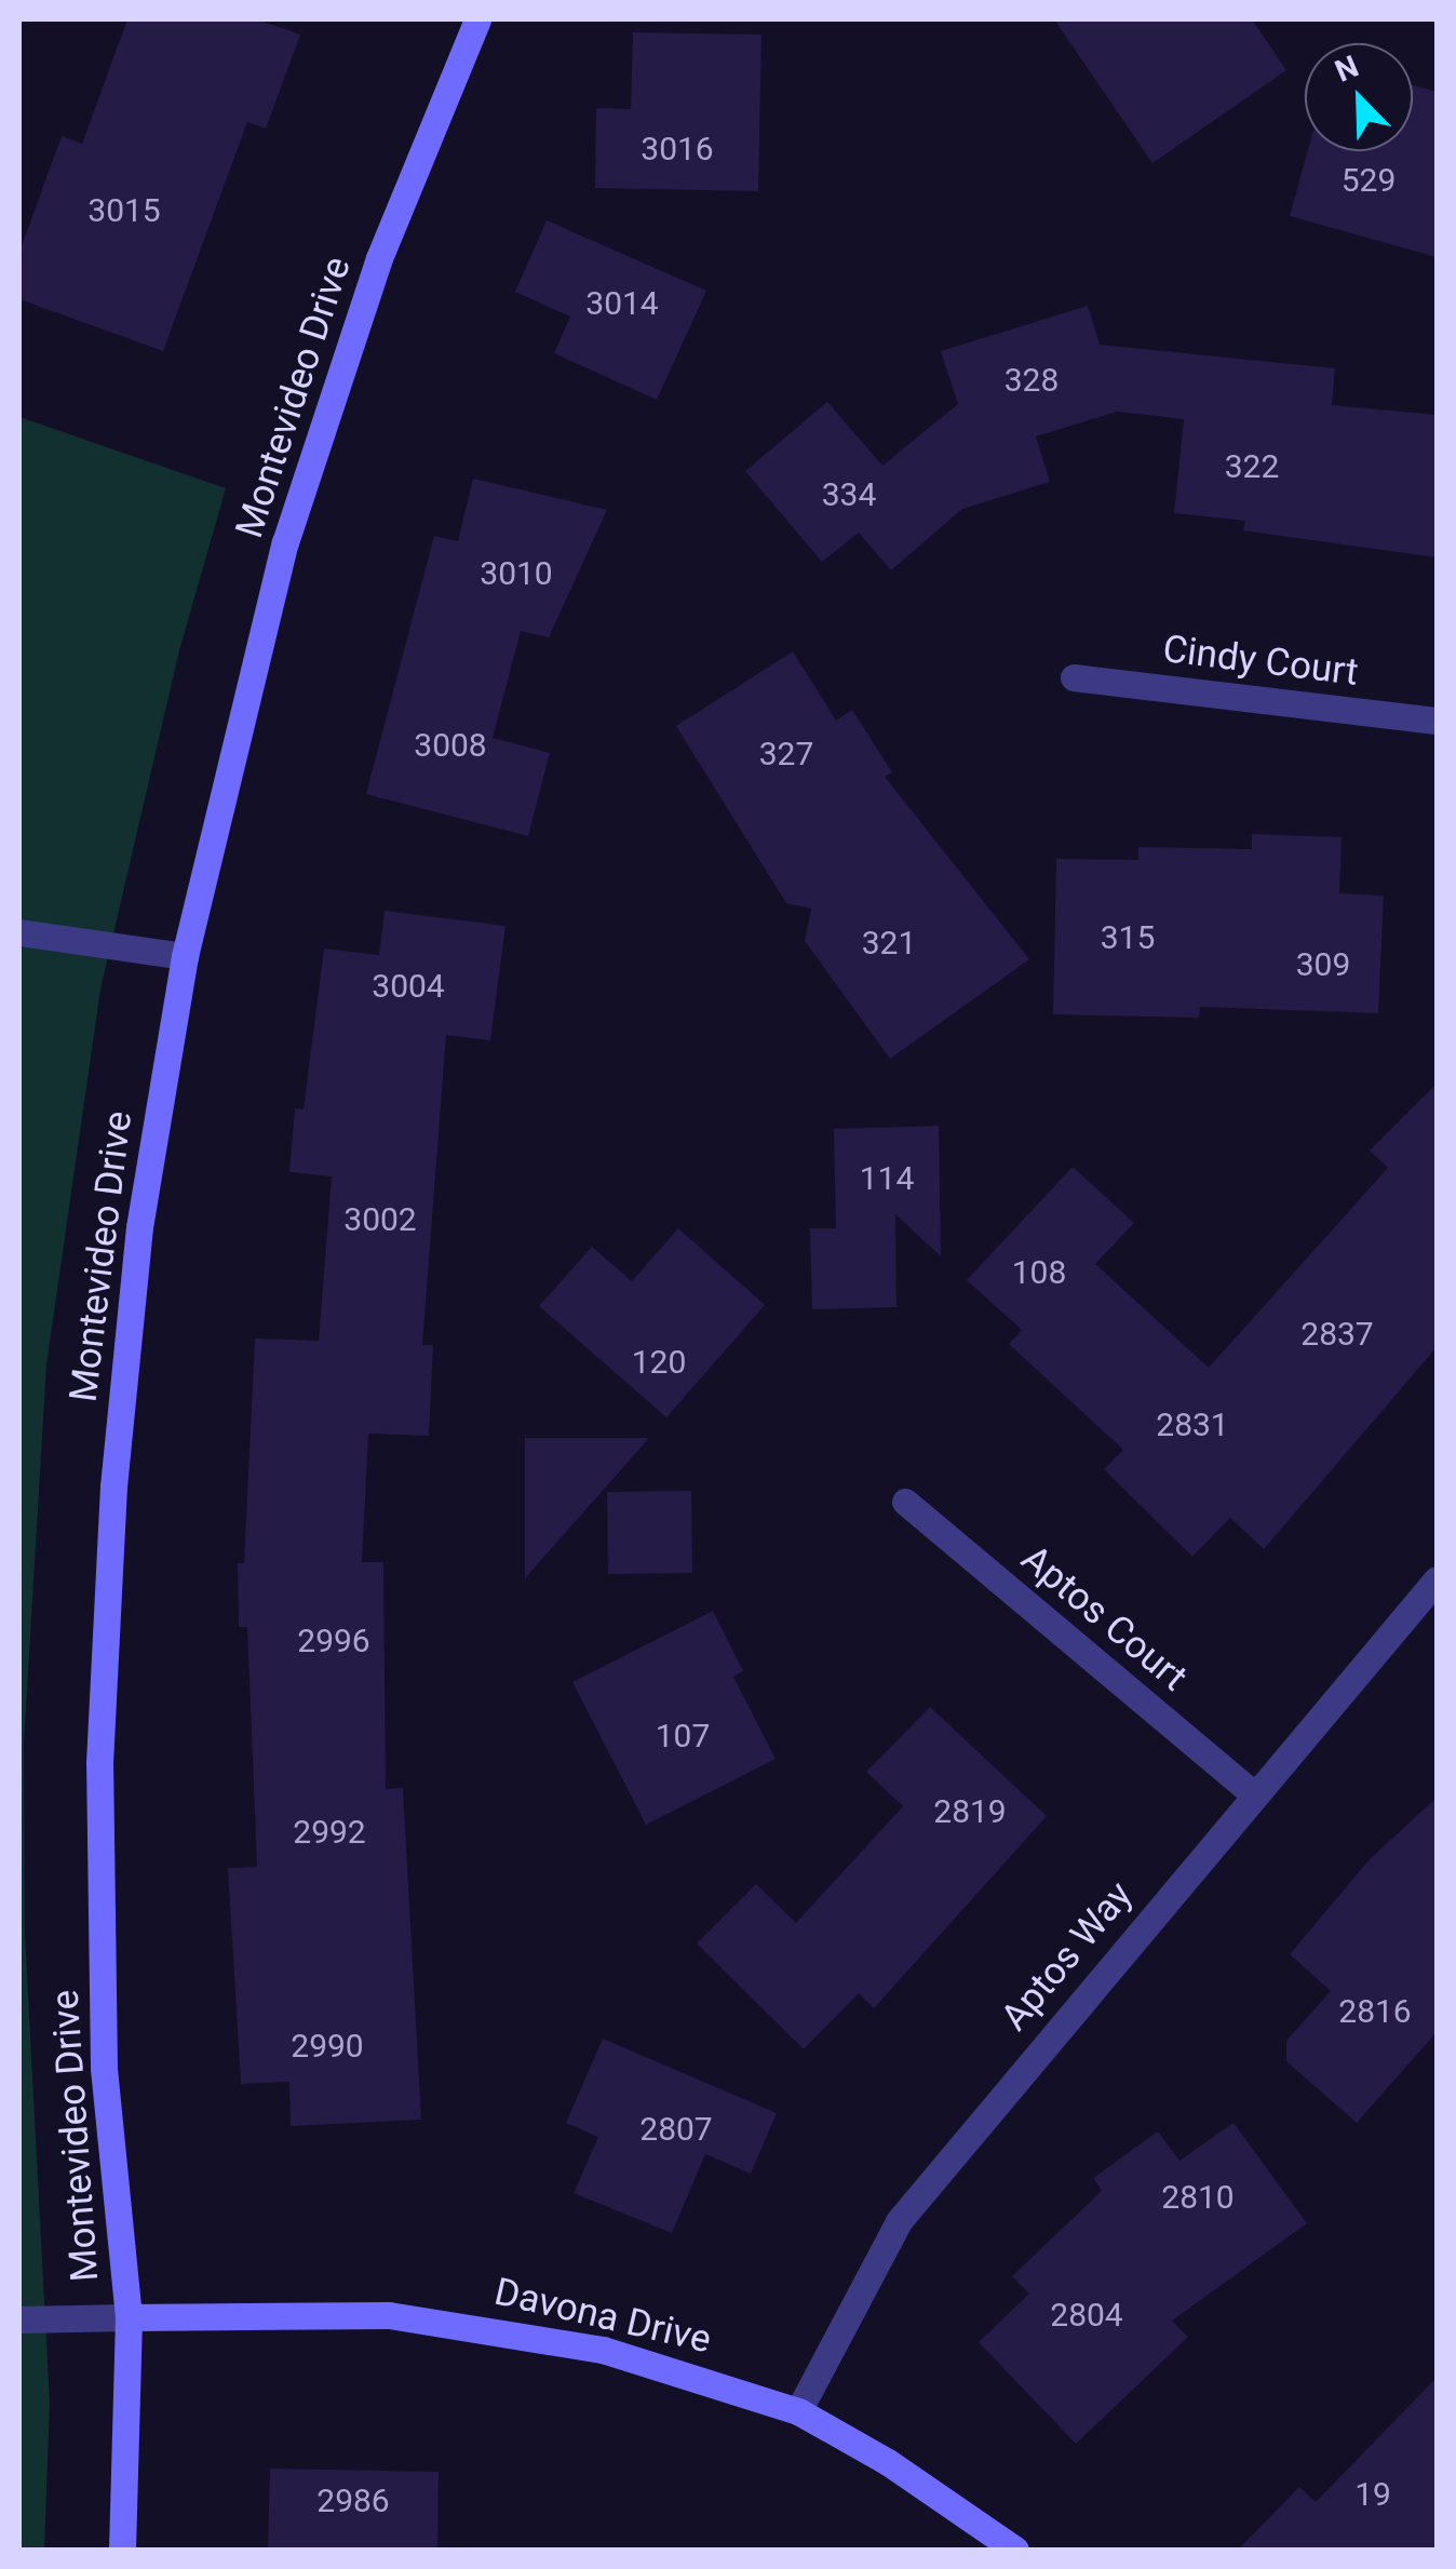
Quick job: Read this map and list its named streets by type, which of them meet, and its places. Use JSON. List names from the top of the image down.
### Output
{
  "streets": {
    "street": [
      "Montevideo Drive",
      "Cindy Court",
      "Aptos Court",
      "Aptos Way",
      "Davona Drive"
    ]
  },
  "crossings": [
    ["Montevideo Drive", "Davona Drive"],
    ["Aptos Court", "Aptos Way"],
    ["Aptos Way", "Davona Drive"]
  ],
  "house_numbers": [
    "3016",
    "529",
    "3015",
    "3014",
    "328",
    "322",
    "334",
    "3010",
    "3008",
    "327",
    "315",
    "321",
    "309",
    "3004",
    "114",
    "3002",
    "108",
    "2837",
    "120",
    "2831",
    "2996",
    "107",
    "2819",
    "2992",
    "2816",
    "2990",
    "2807",
    "2810",
    "2804",
    "19",
    "2986"
  ],
  "north": "top left"
}
